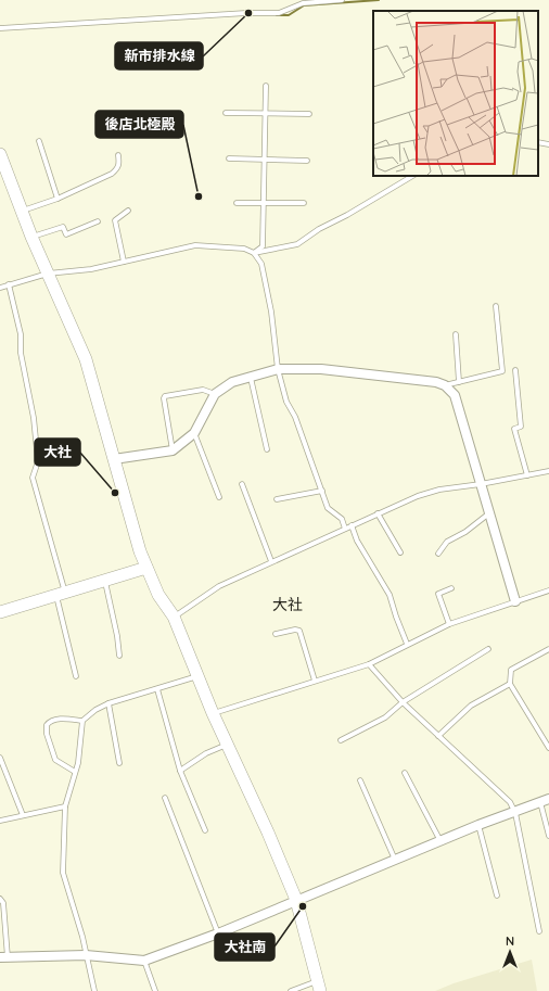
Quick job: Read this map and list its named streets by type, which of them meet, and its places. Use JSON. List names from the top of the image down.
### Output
{
  "districts": ["大社"],
  "places": [
    "新市排水線",
    "後店北極殿",
    "大社",
    "大社南"
  ],
  "north": "top"
}
